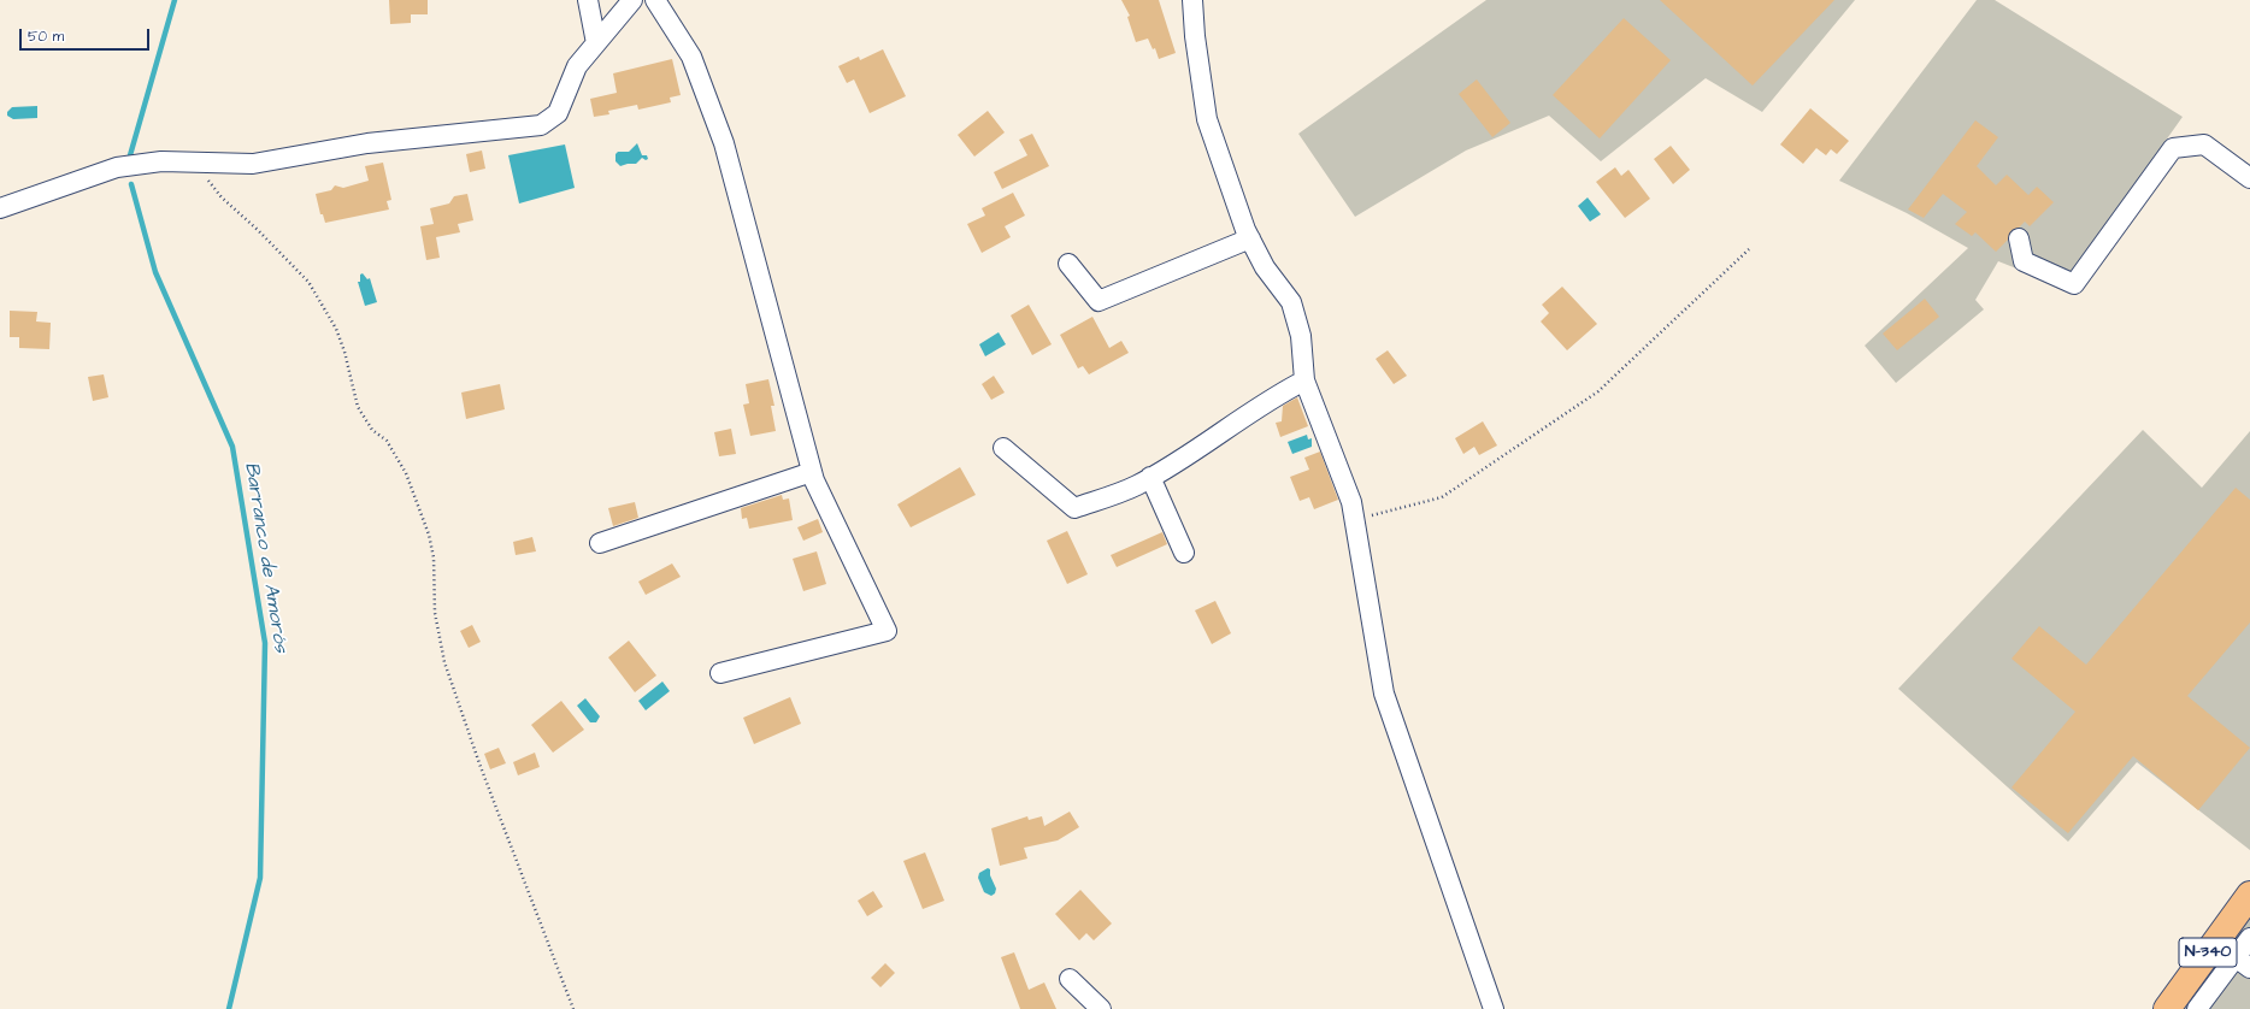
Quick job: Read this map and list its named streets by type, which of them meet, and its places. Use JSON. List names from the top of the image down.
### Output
{
  "streets": {
    "highway": ["N-340"]
  },
  "water": ["Barranco de Amorós"],
  "scale_bar": "50 m"
}
